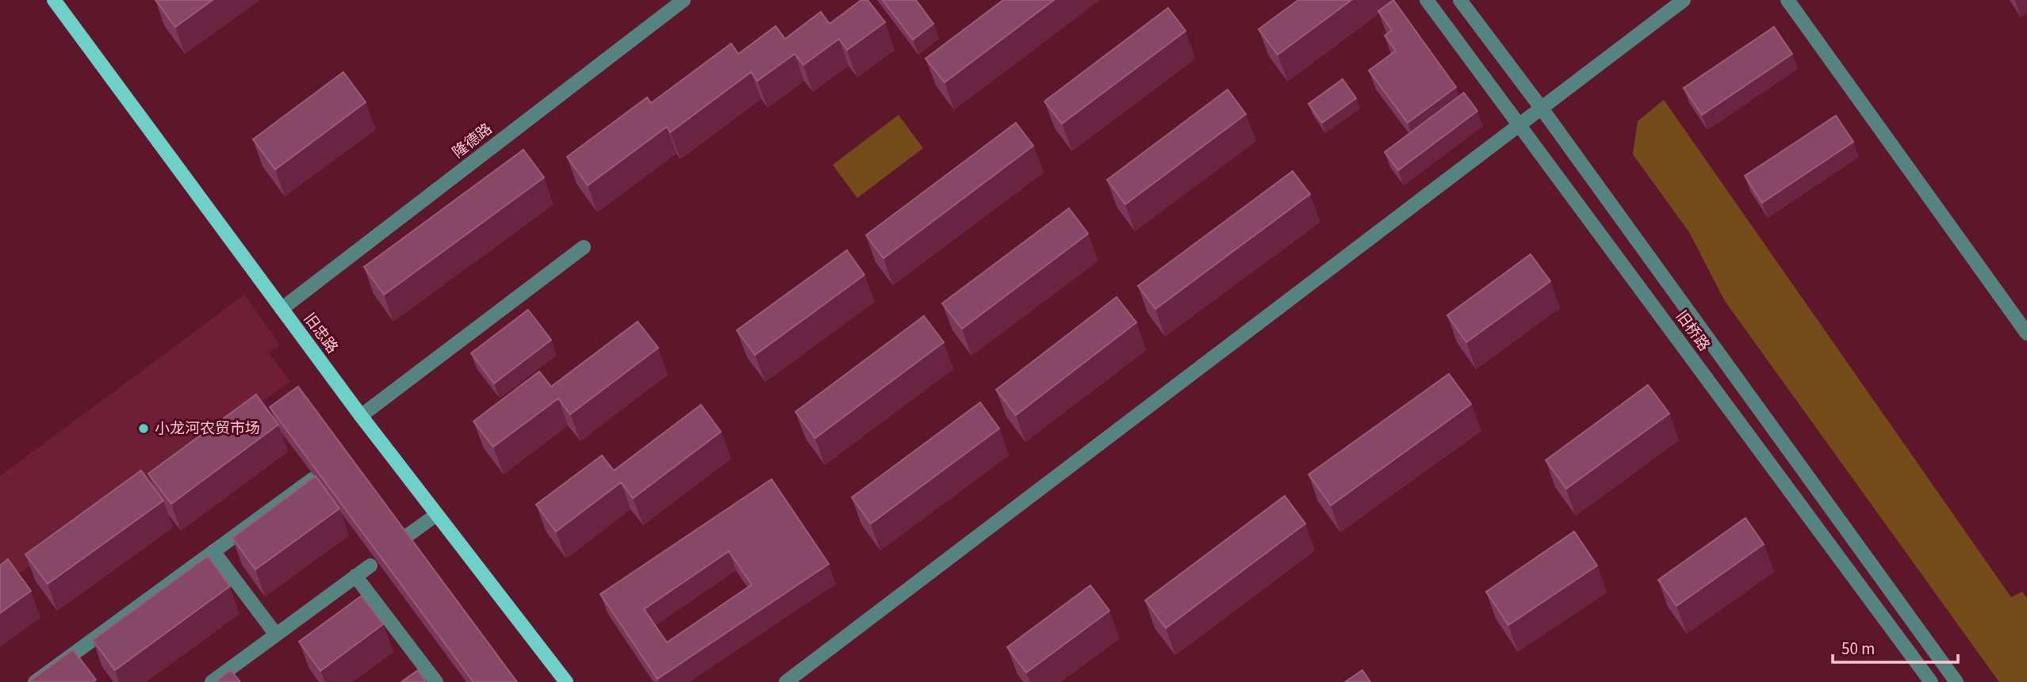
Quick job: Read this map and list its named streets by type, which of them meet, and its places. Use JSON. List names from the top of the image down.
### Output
{
  "streets": {
    "main road": ["旧忠路"],
    "street": ["隆德路", "旧桥路"]
  },
  "crossings": [
    ["隆德路", "旧忠路"]
  ],
  "places": ["小龙河农贸市场"],
  "scale_bar": "50 m"
}
